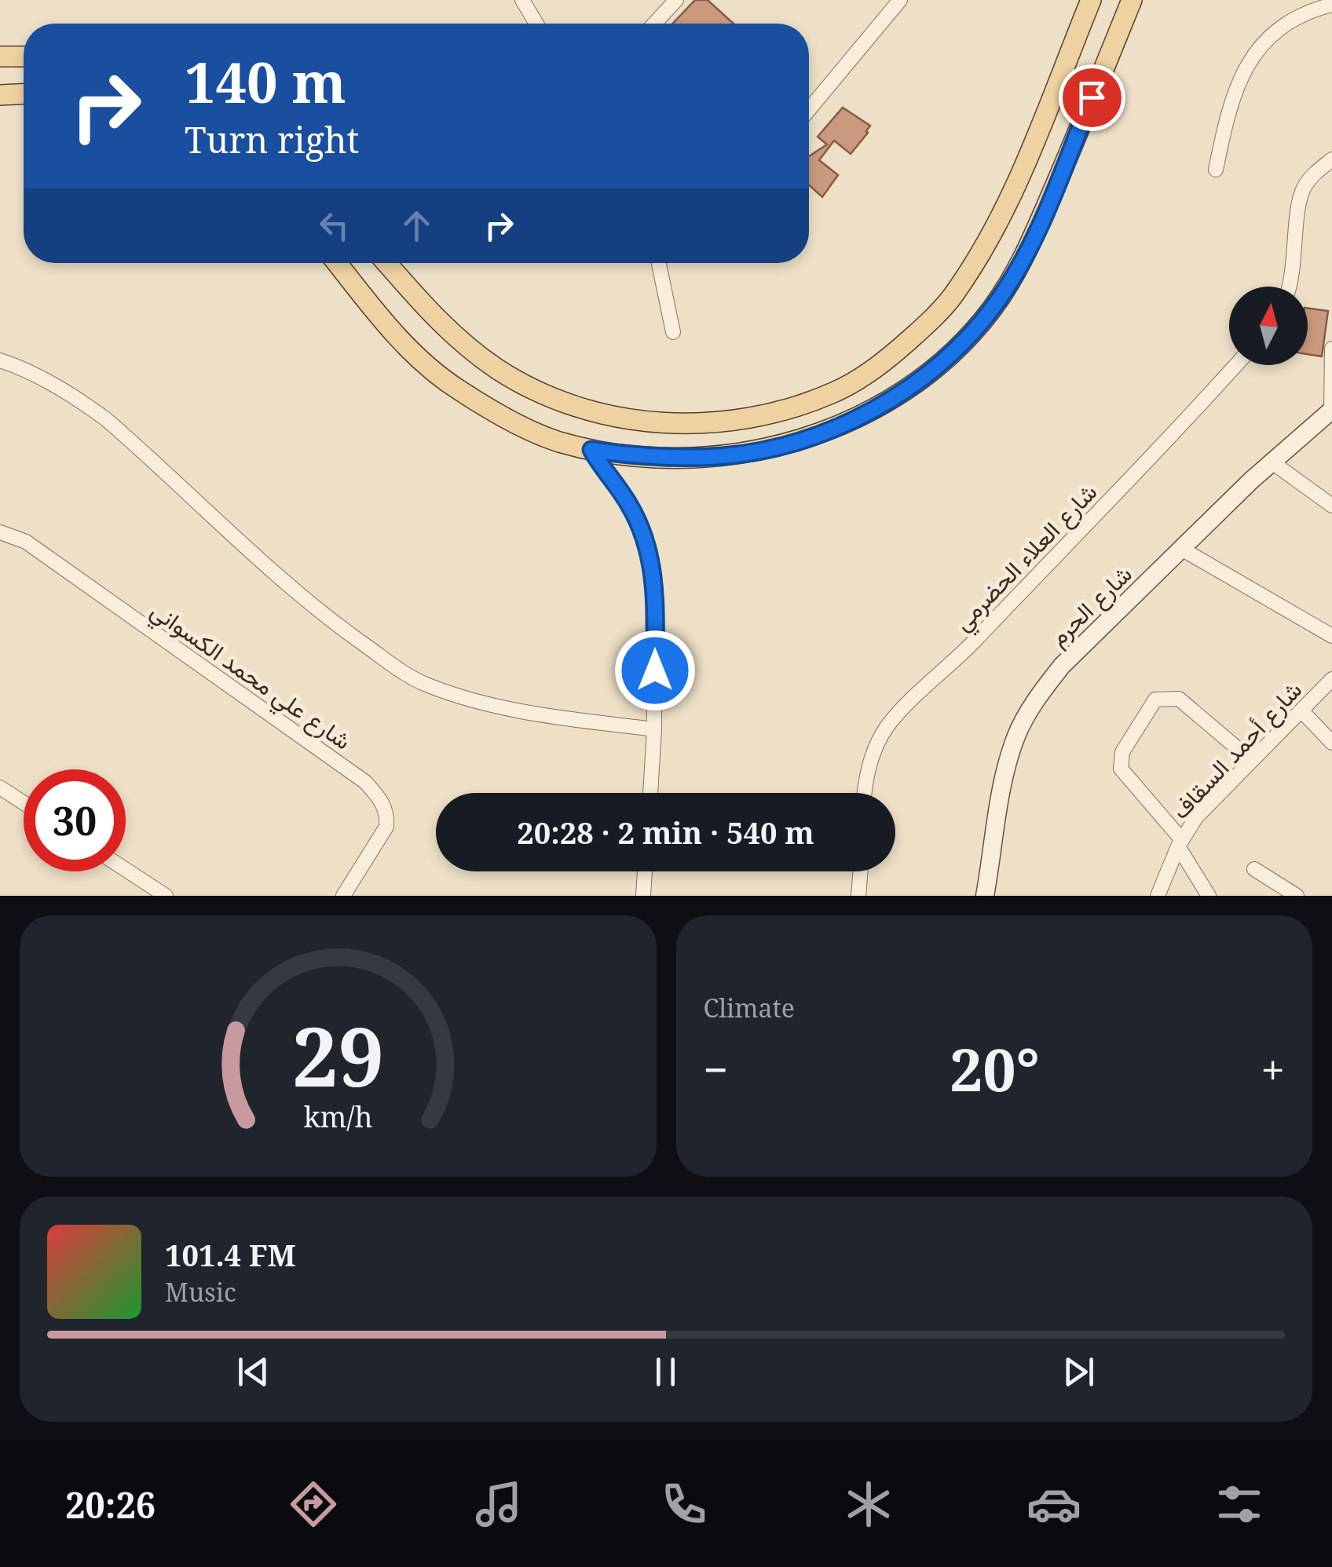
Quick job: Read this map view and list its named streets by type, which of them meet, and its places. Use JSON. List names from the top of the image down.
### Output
{
  "streets": {
    "street": [
      "شارع العلاء الحضرمي",
      "شارع الحرم",
      "شارع علي محمد الكسواني",
      "شارع أحمد السقاف"
    ]
  },
  "north": "top",
  "page": {
    "turn": ["140 m", "Turn right"],
    "limit": "30",
    "trip": "20:28 · 2 min · 540 m",
    "tile": "Climate",
    "heat": ["−", "20°", "+"],
    "song": ["101.4 FM", "Music"],
    "tabs": "20:26",
    "gauge": ["29", "km/h"]
  }
}
